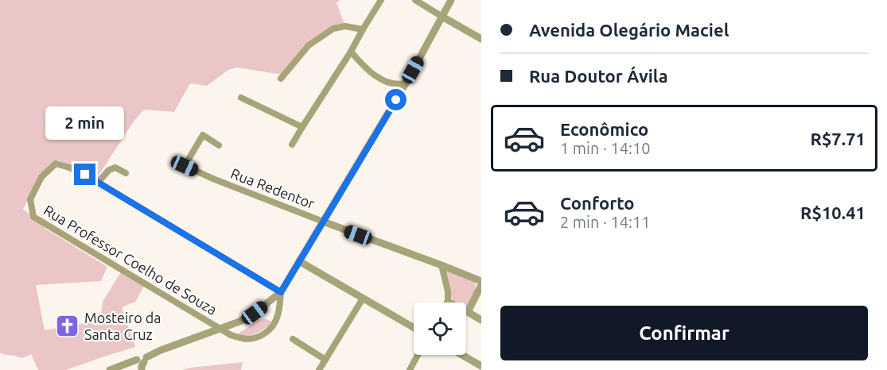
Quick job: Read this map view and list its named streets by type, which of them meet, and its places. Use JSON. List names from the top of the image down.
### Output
{
  "streets": {
    "street": ["Rua Redentor", "Rua Professor Coelho de Souza"]
  },
  "places": {
    "church": ["Mosteiro da Santa Cruz"]
  },
  "page": {
    "banner": ["Avenida Olegário Maciel", "Rua Doutor Ávila"],
    "list": [
      {
        "name": "Econômico",
        "note": "1 min · 14:10",
        "value": "R$7.71"
      },
      {
        "name": "Conforto",
        "note": "2 min · 14:11",
        "value": "R$10.41"
      }
    ],
    "bubble": "2 min",
    "buttons": "Confirmar"
  }
}
